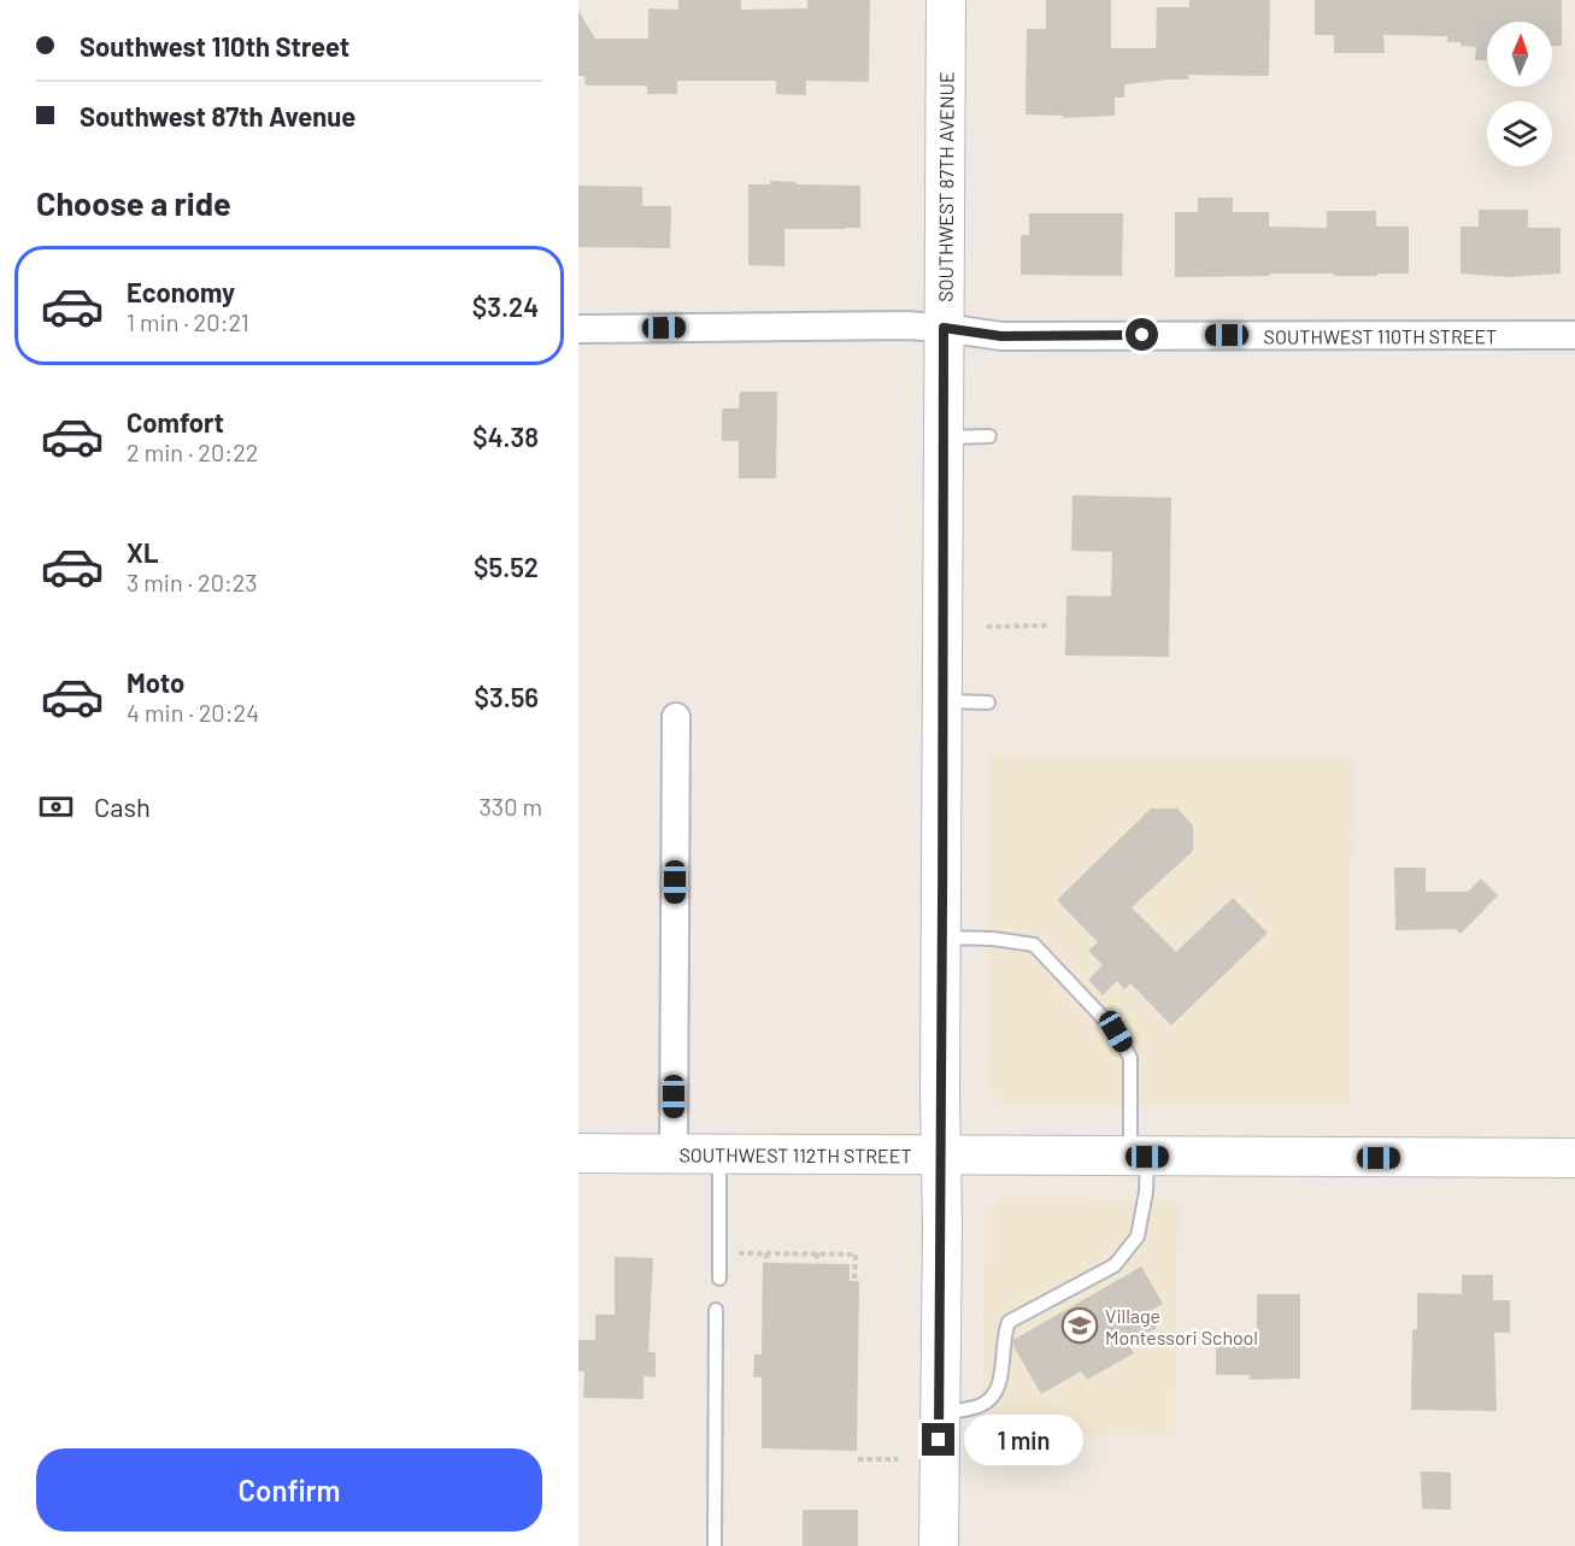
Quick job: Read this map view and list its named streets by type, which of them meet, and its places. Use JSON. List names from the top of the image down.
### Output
{
  "streets": {
    "main road": ["SOUTHWEST 87TH AVENUE", "SOUTHWEST 112TH STREET"],
    "street": ["SOUTHWEST 110TH STREET"]
  },
  "crossings": [
    ["SOUTHWEST 87TH AVENUE", "SOUTHWEST 110TH STREET"],
    ["SOUTHWEST 87TH AVENUE", "SOUTHWEST 112TH STREET"]
  ],
  "places": {
    "school or university": ["Village Montessori School"]
  },
  "north": "top",
  "page": {
    "banner": ["Southwest 110th Street", "Southwest 87th Avenue"],
    "heading": "Choose a ride",
    "list": [
      {
        "name": "Economy",
        "note": "1 min · 20:21",
        "value": "$3.24"
      },
      {
        "name": "Comfort",
        "note": "2 min · 20:22",
        "value": "$4.38"
      },
      {
        "name": "XL",
        "note": "3 min · 20:23",
        "value": "$5.52"
      },
      {
        "name": "Moto",
        "note": "4 min · 20:24",
        "value": "$3.56"
      }
    ],
    "pay": ["Cash", "330 m"],
    "bubble": "1 min",
    "buttons": "Confirm"
  }
}
